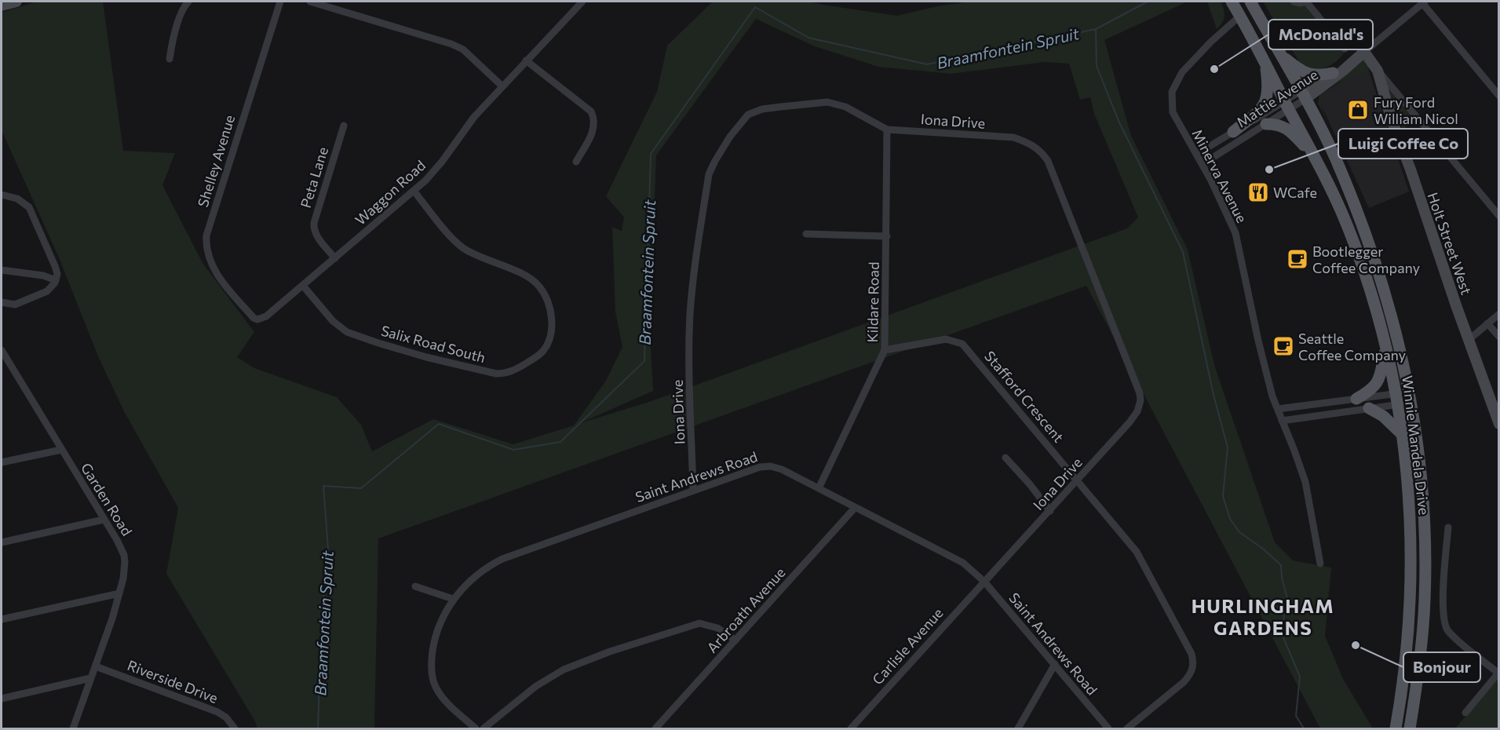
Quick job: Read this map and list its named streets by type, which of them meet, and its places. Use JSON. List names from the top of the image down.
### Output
{
  "streets": {
    "main road": ["Winnie Mandela Drive"],
    "street": [
      "Mattie Avenue",
      "Iona Drive",
      "Shelley Avenue",
      "Minerva Avenue",
      "Peta Lane",
      "Waggon Road",
      "Holt Street West",
      "Kildare Road",
      "Salix Road South",
      "Stafford Crescent",
      "Saint Andrews Road",
      "Garden Road",
      "Arbroath Avenue",
      "Carlisle Avenue",
      "Riverside Drive"
    ]
  },
  "crossings": [
    ["Mattie Avenue", "Minerva Avenue"],
    ["Mattie Avenue", "Holt Street West"],
    ["Mattie Avenue", "Winnie Mandela Drive"],
    ["Iona Drive", "Kildare Road"],
    ["Iona Drive", "Stafford Crescent"],
    ["Iona Drive", "Saint Andrews Road"],
    ["Iona Drive", "Carlisle Avenue"],
    ["Shelley Avenue", "Waggon Road"],
    ["Minerva Avenue", "Winnie Mandela Drive"],
    ["Peta Lane", "Waggon Road"],
    ["Waggon Road", "Salix Road South"],
    ["Kildare Road", "Stafford Crescent"],
    ["Kildare Road", "Saint Andrews Road"],
    ["Saint Andrews Road", "Arbroath Avenue"],
    ["Saint Andrews Road", "Carlisle Avenue"],
    ["Garden Road", "Riverside Drive"]
  ],
  "districts": ["HURLINGHAM GARDENS"],
  "water": ["Braamfontein Spruit"],
  "places": {
    "other": ["McDonald's", "Luigi Coffee Co", "Bonjour"],
    "shop": ["Fury Ford William Nicol"],
    "restaurant": ["WCafe"],
    "cafe": ["Bootlegger Coffee Company", "Seattle Coffee Company"]
  }
}
